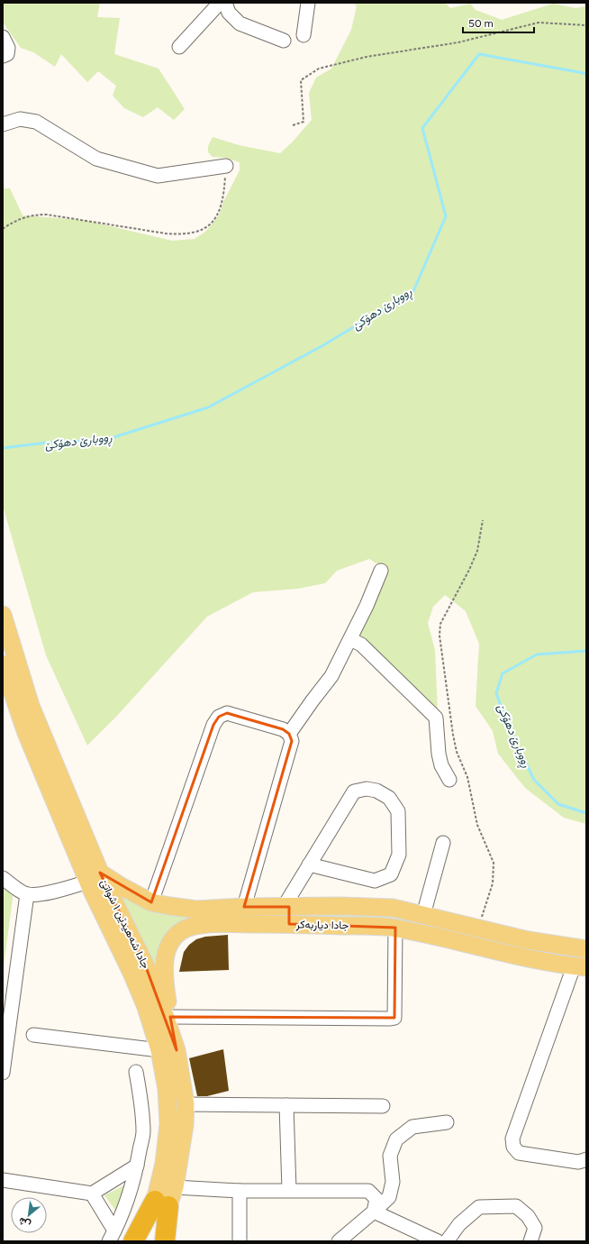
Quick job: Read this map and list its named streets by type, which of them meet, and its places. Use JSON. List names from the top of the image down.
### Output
{
  "streets": {
    "main road": ["جادا شەهیدێن ١ شواتێ", "جادا دیاربه‌كر"]
  },
  "crossings": [
    ["جادا شەهیدێن ١ شواتێ", "جادا دیاربه‌كر"]
  ],
  "water": ["ڕووبارێ دهۆكێ"],
  "scale_bar": "50 m",
  "north": "bottom left"
}
